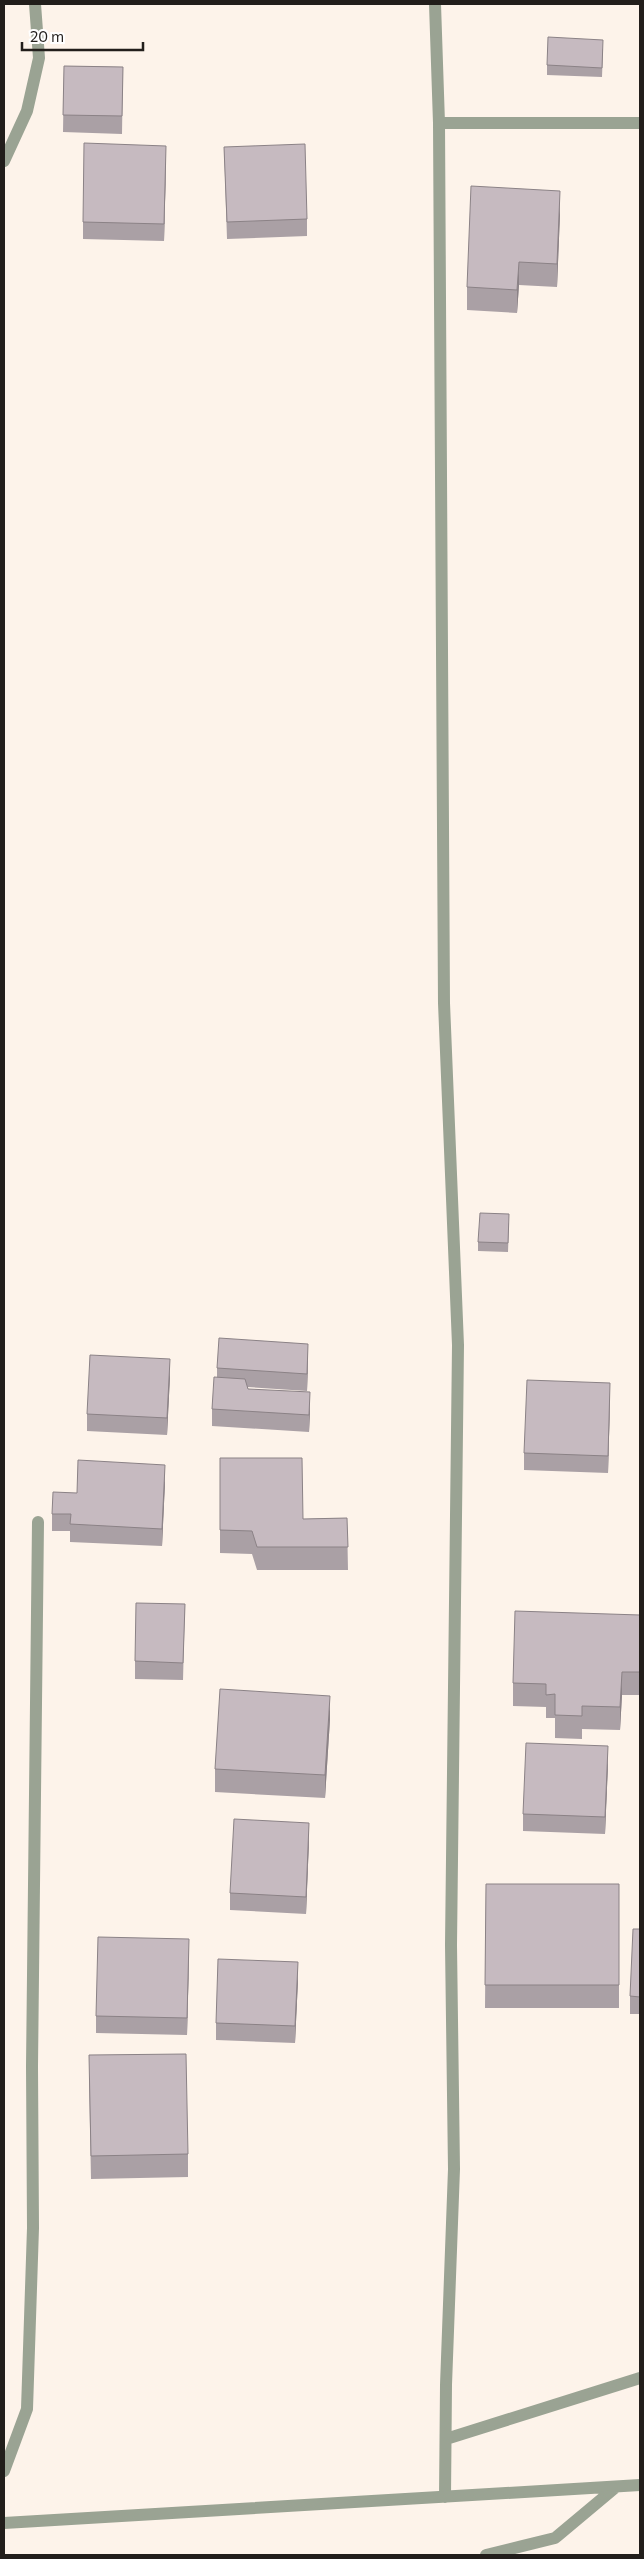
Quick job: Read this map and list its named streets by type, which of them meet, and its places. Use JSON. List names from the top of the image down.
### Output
{
  "scale_bar": "20 m"
}
